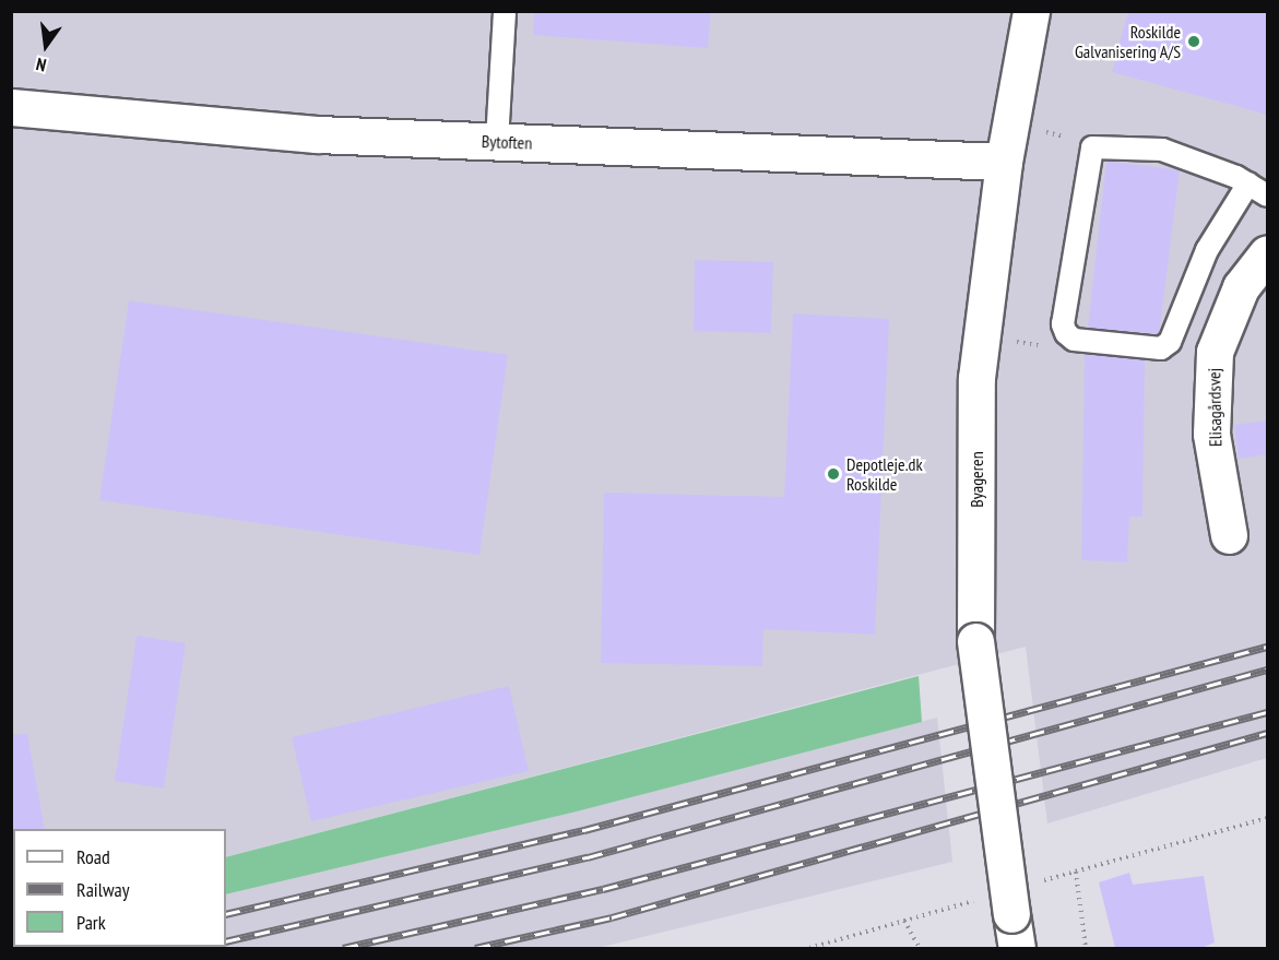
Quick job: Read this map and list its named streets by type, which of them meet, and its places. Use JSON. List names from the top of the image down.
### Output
{
  "streets": {
    "street": ["Bytoften", "Elisagårdsvej", "Byageren"]
  },
  "crossings": [
    ["Bytoften", "Byageren"]
  ],
  "places": ["Roskilde Galvanisering A/S", "Depotleje.dk Roskilde"],
  "legend": ["Road", "Railway", "Park"],
  "north": "bottom"
}
